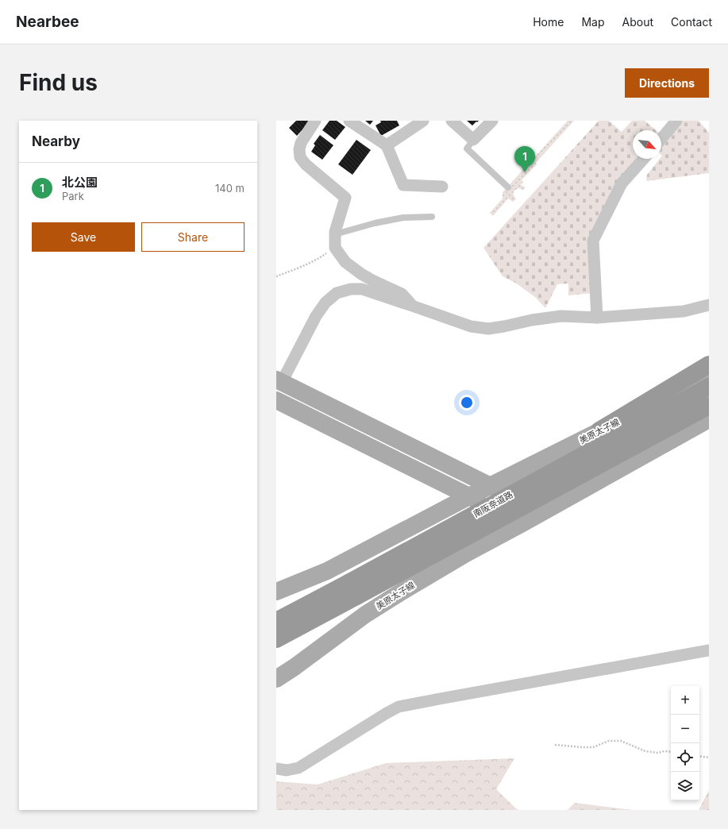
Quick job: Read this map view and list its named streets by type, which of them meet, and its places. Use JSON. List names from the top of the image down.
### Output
{
  "streets": {
    "highway": ["南阪奈道路"],
    "main road": ["美原太子線"]
  },
  "north": "bottom right",
  "page": {
    "header": "Nearbee",
    "nav": [
      "Home",
      "Map",
      "About",
      "Contact"
    ],
    "buttons": [
      "Directions",
      ["Save", "Share"]
    ],
    "title": "Find us",
    "heading": "Nearby",
    "pins": "1",
    "list": [
      {
        "mark": "1",
        "name": "北公園",
        "note": "Park",
        "value": "140 m"
      }
    ],
    "map_buttons": ["+", "−"]
  }
}
